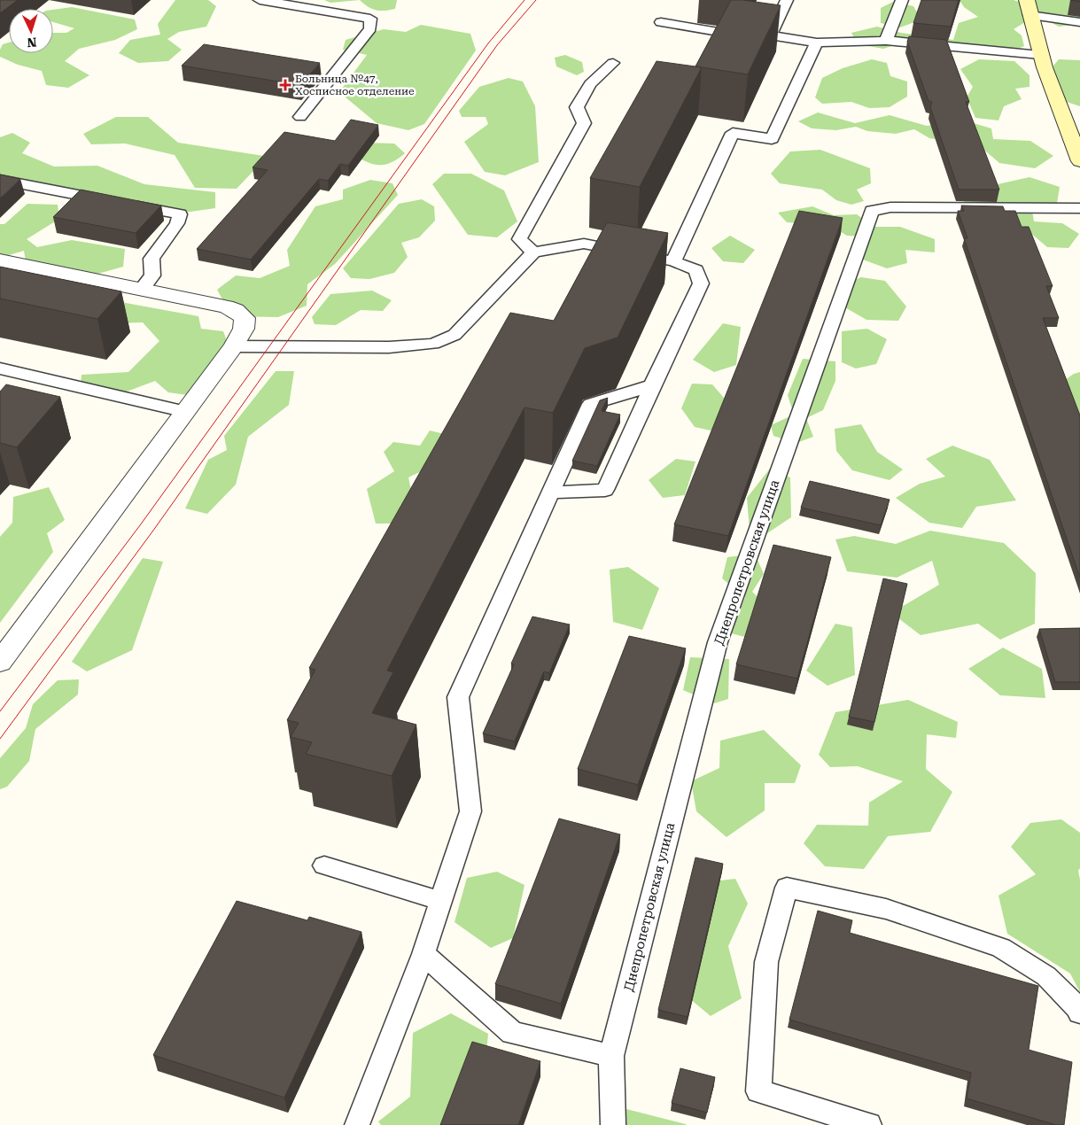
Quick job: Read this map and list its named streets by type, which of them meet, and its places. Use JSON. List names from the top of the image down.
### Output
{
  "streets": {
    "lane": ["Днепропетровская улица"]
  },
  "places": {
    "health": ["Больница №47, Хосписное отделение"]
  },
  "north": "bottom"
}
